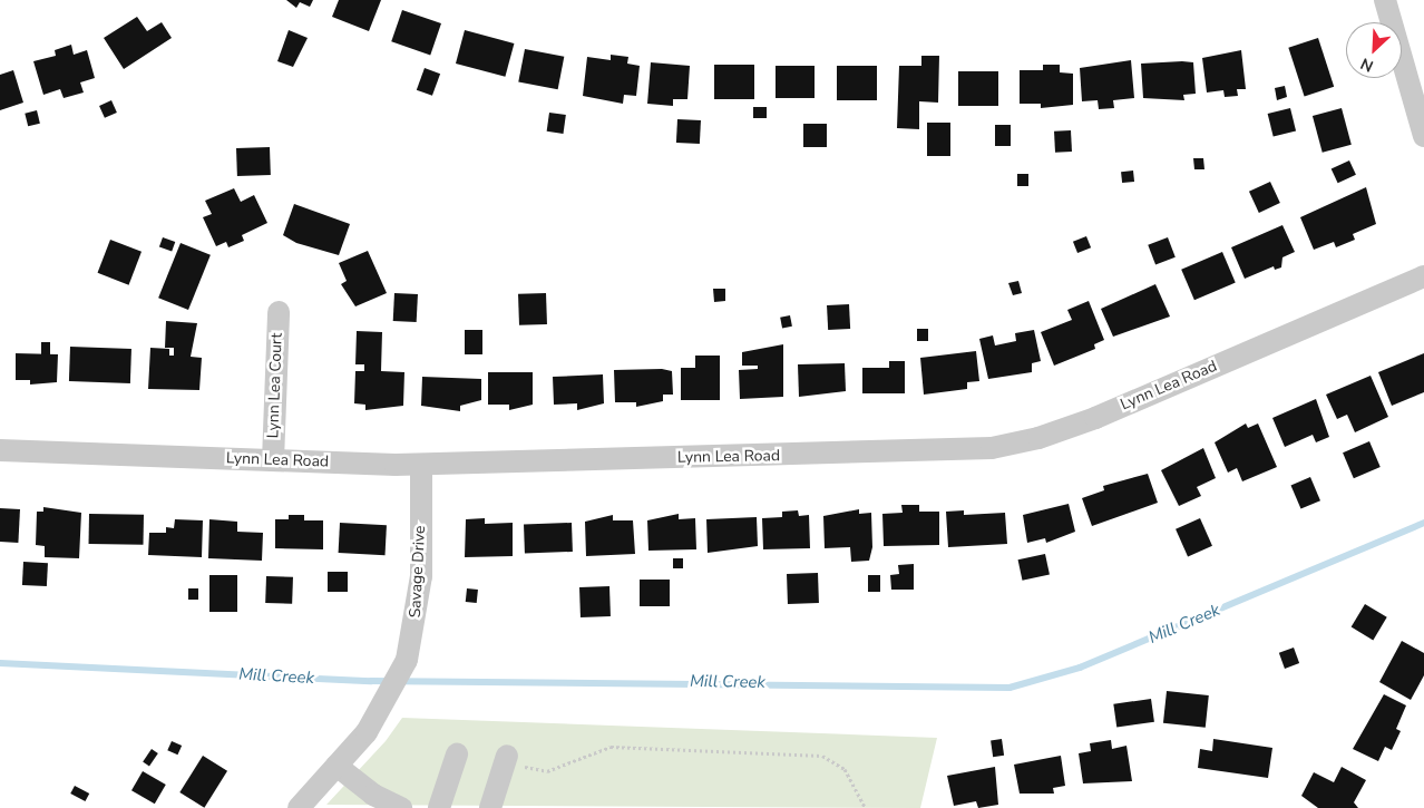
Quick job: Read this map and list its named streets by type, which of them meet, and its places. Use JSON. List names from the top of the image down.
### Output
{
  "streets": {
    "street": ["Lynn Lea Court", "Lynn Lea Road", "Savage Drive"]
  },
  "crossings": [
    ["Lynn Lea Court", "Lynn Lea Road"],
    ["Lynn Lea Road", "Savage Drive"]
  ],
  "water": ["Mill Creek"],
  "north": "bottom left"
}
